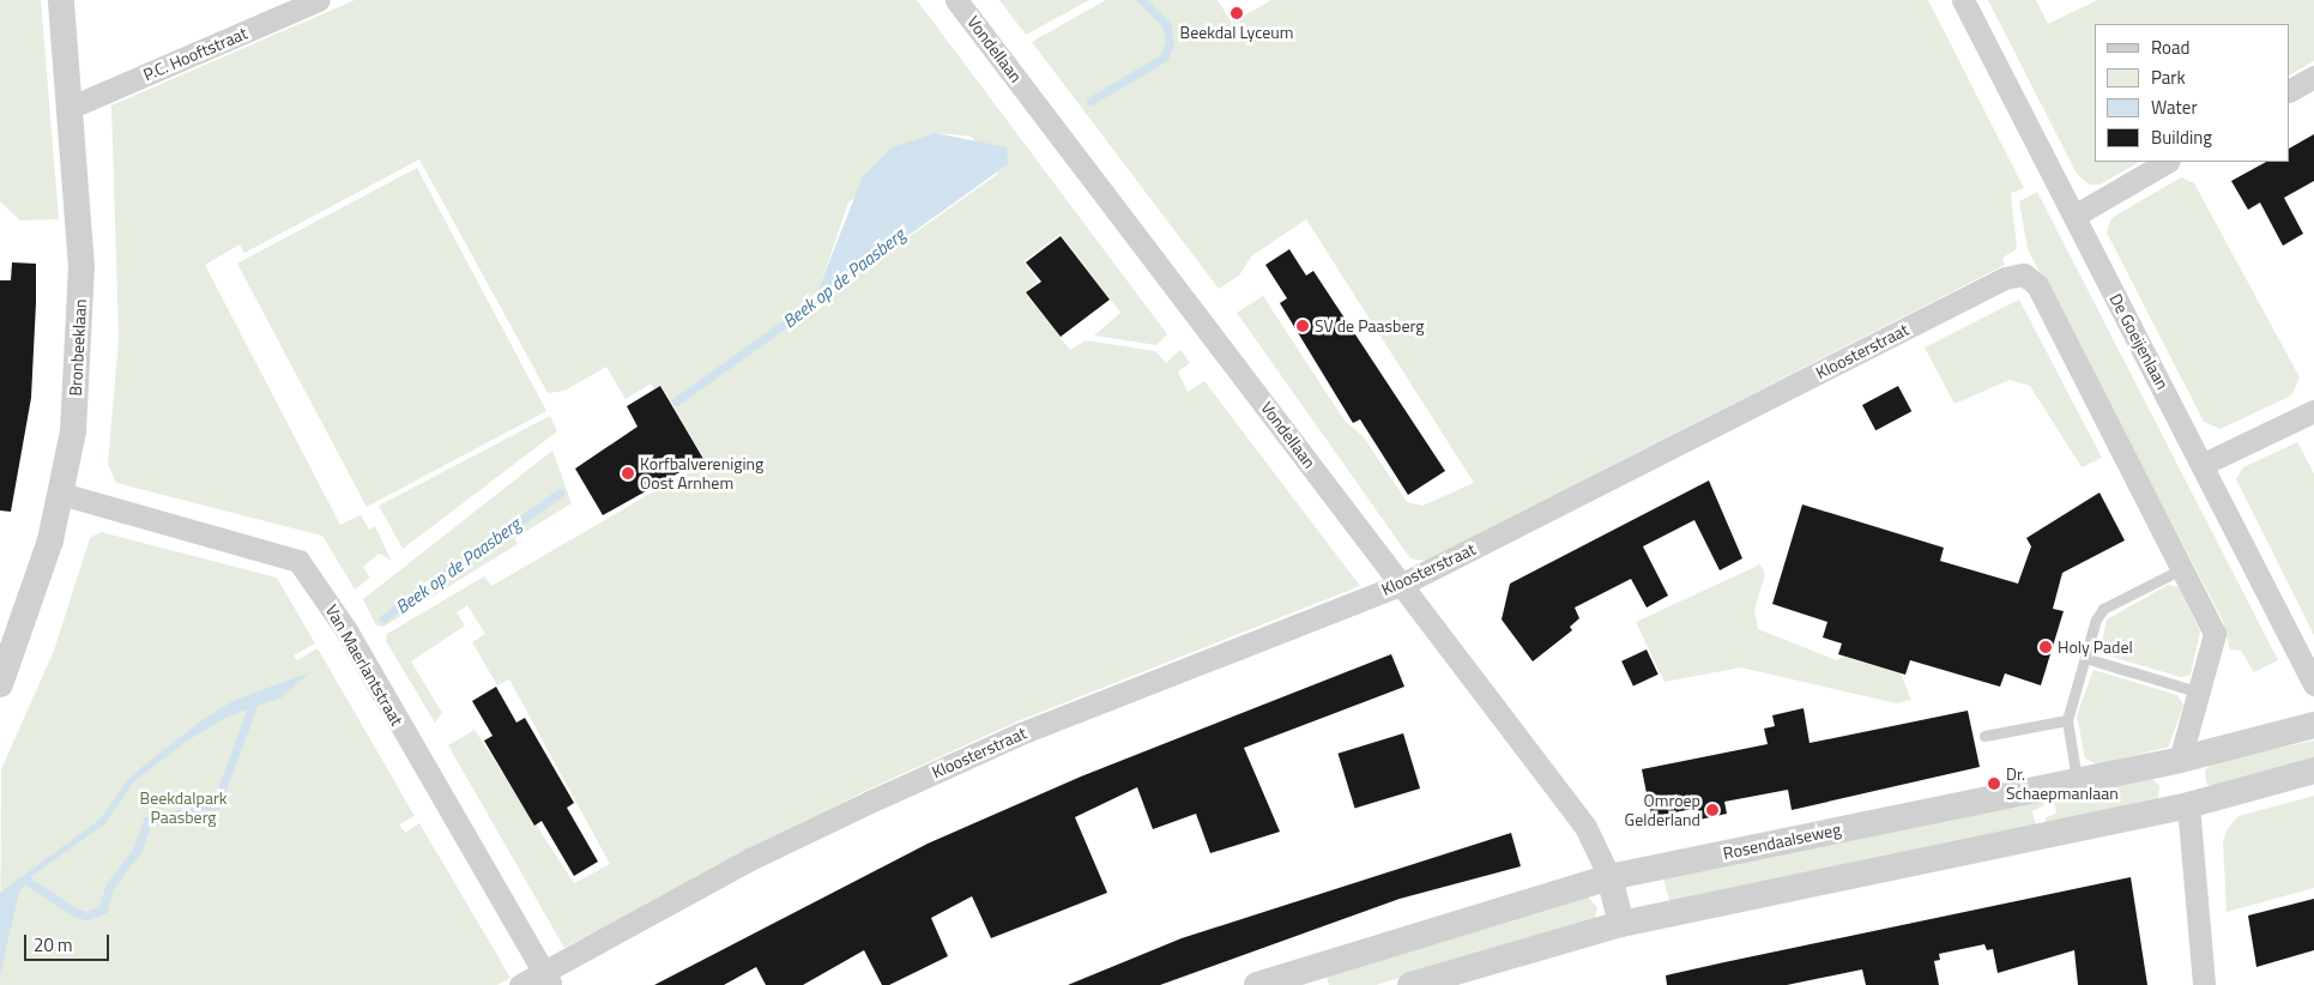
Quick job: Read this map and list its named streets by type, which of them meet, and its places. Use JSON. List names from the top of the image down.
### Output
{
  "streets": {
    "street": [
      "Vondellaan",
      "P.C. Hooftstraat",
      "De Goeijenlaan",
      "Bronbeeklaan",
      "Kloosterstraat",
      "Van Maerlantstraat",
      "Rosendaalseweg"
    ]
  },
  "crossings": [
    ["Vondellaan", "Kloosterstraat"],
    ["Vondellaan", "Rosendaalseweg"],
    ["P.C. Hooftstraat", "Bronbeeklaan"],
    ["Bronbeeklaan", "Van Maerlantstraat"],
    ["Kloosterstraat", "Van Maerlantstraat"],
    ["Kloosterstraat", "Rosendaalseweg"]
  ],
  "water": ["Beek op de Paasberg"],
  "parks": ["Beekdalpark Paasberg"],
  "places": [
    "Beekdal Lyceum",
    "SV de Paasberg",
    "Korfbalvereniging Oost Arnhem",
    "Holy Padel",
    "Dr. Schaepmanlaan",
    "Omroep Gelderland"
  ],
  "legend": [
    "Road",
    "Park",
    "Water",
    "Building"
  ],
  "scale_bar": "20 m"
}
